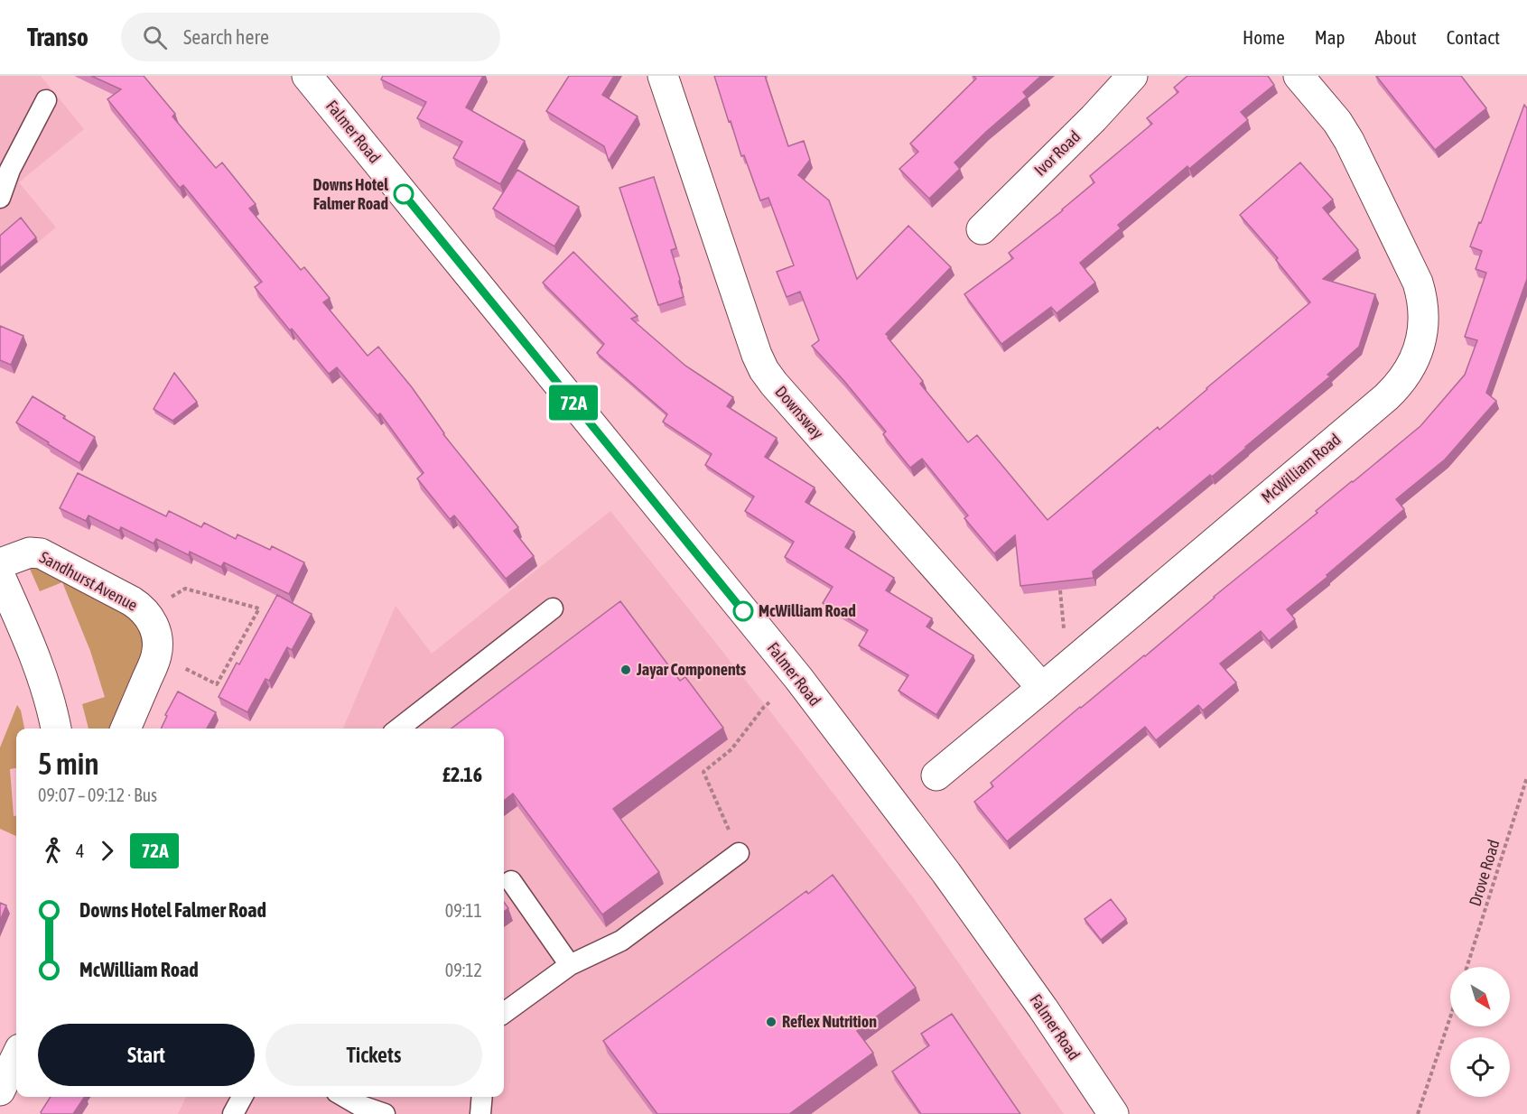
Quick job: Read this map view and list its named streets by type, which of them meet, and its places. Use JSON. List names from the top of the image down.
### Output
{
  "streets": {
    "street": [
      "Falmer Road",
      "Ivor Road",
      "Downsway",
      "McWilliam Road",
      "Sandhurst Avenue"
    ],
    "path": ["Drove Road"]
  },
  "crossings": [
    ["Downsway", "McWilliam Road"]
  ],
  "places": [
    "Downs Hotel Falmer Road",
    "McWilliam Road",
    "Jayar Components",
    "Reflex Nutrition"
  ],
  "lines": ["bus line 72A"],
  "north": "bottom right",
  "page": {
    "header": "Transo",
    "search": "Search here",
    "nav": [
      "Home",
      "Map",
      "About",
      "Contact"
    ],
    "on_map": "72A",
    "heading": ["5 min", "09:07 – 09:12 · Bus", "£2.16"],
    "legs": ["4", "72A"],
    "list": [
      {
        "name": "Downs Hotel Falmer Road",
        "value": "09:11"
      },
      {
        "name": "McWilliam Road",
        "value": "09:12"
      }
    ],
    "buttons": ["Start", "Tickets"]
  }
}
